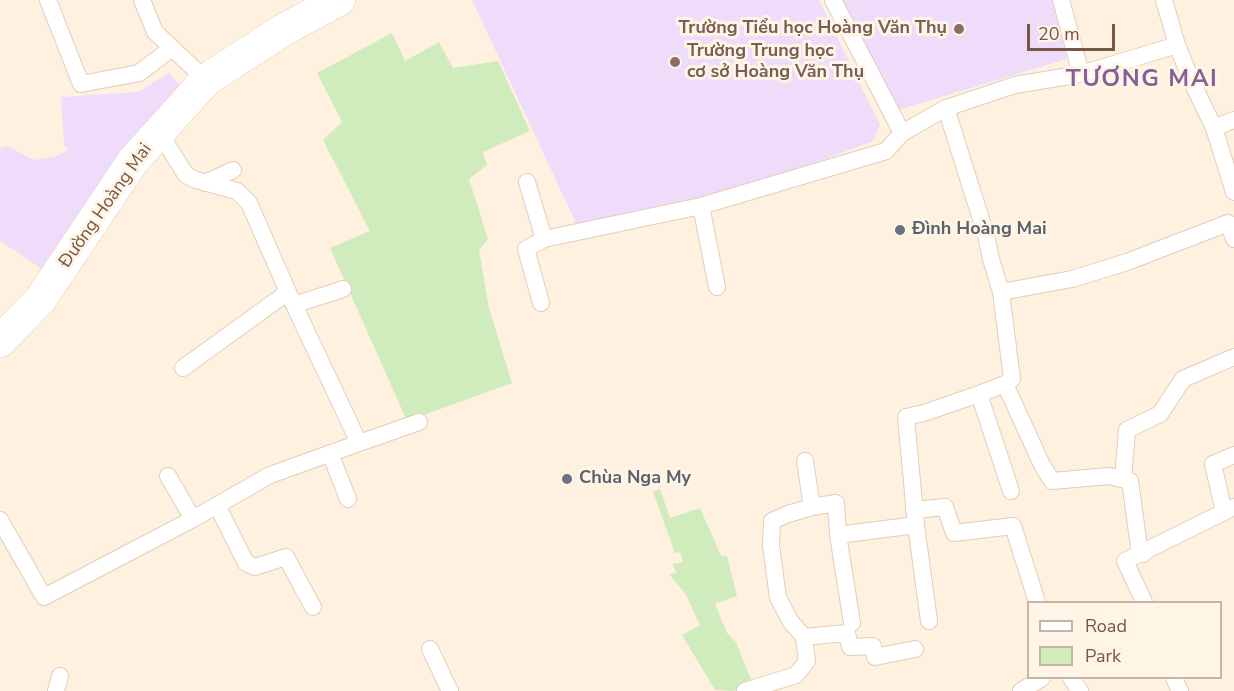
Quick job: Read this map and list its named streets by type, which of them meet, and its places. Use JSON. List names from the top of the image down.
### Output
{
  "streets": {
    "street": ["Đường Hoàng Mai"]
  },
  "districts": ["TƯƠNG MAI"],
  "places": [
    "Trường Tiểu học Hoàng Văn Thụ",
    "Trường Trung học cơ sở Hoàng Văn Thụ",
    "Đình Hoàng Mai",
    "Chùa Nga My"
  ],
  "legend": ["Road", "Park"],
  "scale_bar": "20 m"
}
